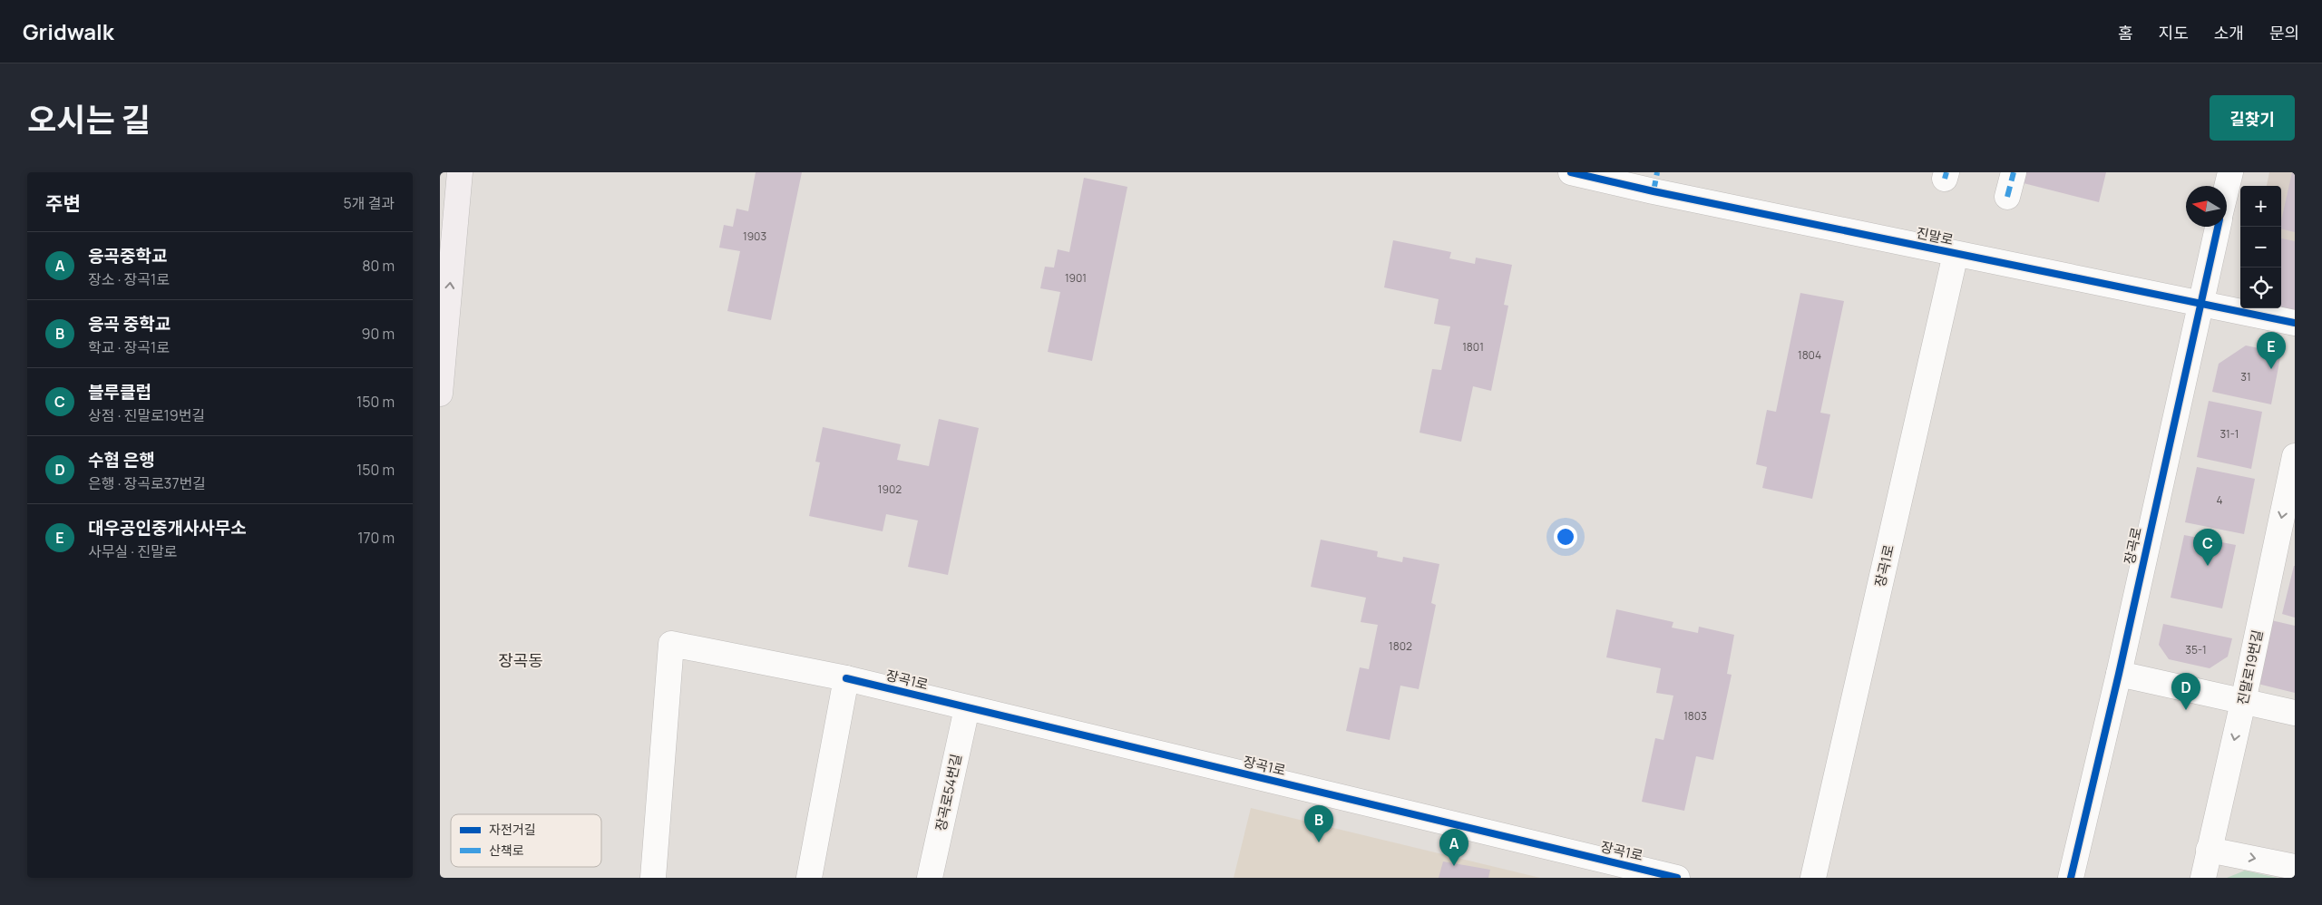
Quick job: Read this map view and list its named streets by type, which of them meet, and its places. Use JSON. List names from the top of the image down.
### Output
{
  "streets": {
    "street": [
      "진말로",
      "장곡로",
      "장곡1로",
      "진말로19번길",
      "장곡로54번길"
    ]
  },
  "crossings": [
    ["진말로", "장곡로"],
    ["진말로", "장곡1로"],
    ["장곡1로", "장곡로54번길"]
  ],
  "one_way": ["진말로19번길"],
  "districts": ["장곡동"],
  "house_numbers": [
    "1903",
    "1901",
    "1801",
    "1804",
    "31",
    "31-1",
    "1902",
    "4",
    "1802",
    "35-1",
    "1803"
  ],
  "legend": ["자전거길", "산책로"],
  "north": "left",
  "page": {
    "header": "Gridwalk",
    "nav": [
      "홈",
      "지도",
      "소개",
      "문의"
    ],
    "title": "오시는 길",
    "buttons": "길찾기",
    "heading": ["주변", "5개 결과"],
    "map_buttons": ["+", "−"],
    "list": [
      {
        "mark": "A",
        "name": "응곡중학교",
        "note": "장소 · 장곡1로",
        "value": "80 m"
      },
      {
        "mark": "B",
        "name": "응곡 중학교",
        "note": "학교 · 장곡1로",
        "value": "90 m"
      },
      {
        "mark": "C",
        "name": "블루클럽",
        "note": "상점 · 진말로19번길",
        "value": "150 m"
      },
      {
        "mark": "D",
        "name": "수협 은행",
        "note": "은행 · 장곡로37번길",
        "value": "150 m"
      },
      {
        "mark": "E",
        "name": "대우공인중개사사무소",
        "note": "사무실 · 진말로",
        "value": "170 m"
      }
    ],
    "pins": [
      "E",
      "C",
      "D",
      "B",
      "A"
    ]
  }
}
